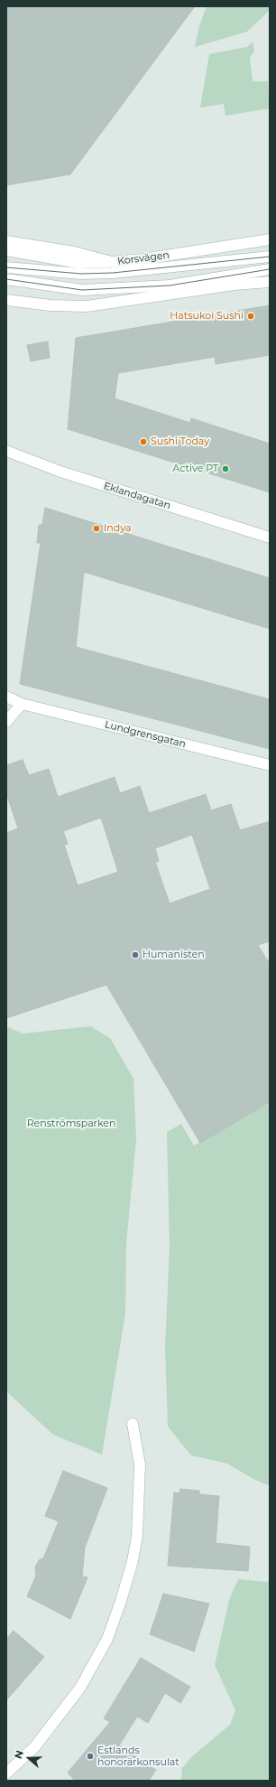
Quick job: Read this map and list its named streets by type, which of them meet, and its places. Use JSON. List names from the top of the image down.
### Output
{
  "streets": {
    "street": ["Korsvägen", "Eklandagatan", "Lundgrensgatan"]
  },
  "parks": ["Renströmsparken"],
  "places": [
    "Hatsukoi Sushi",
    "Sushi Today",
    "Active PT",
    "Indya",
    "Humanisten",
    "Estlands honorärkonsulat"
  ],
  "north": "left"
}
